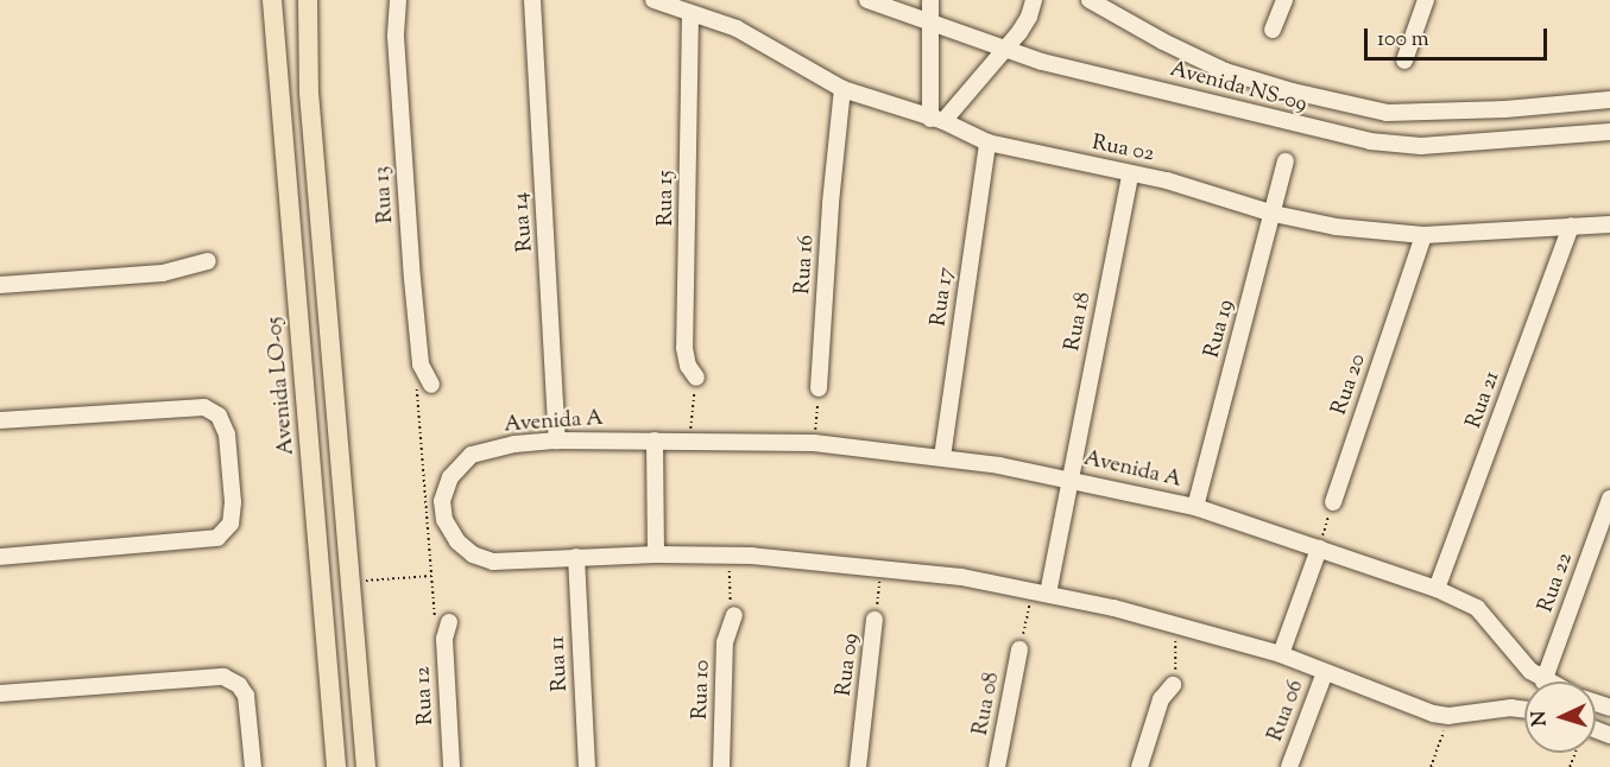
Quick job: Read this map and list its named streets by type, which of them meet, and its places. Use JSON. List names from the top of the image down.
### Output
{
  "streets": {
    "main road": ["Avenida LO-05"],
    "street": [
      "Avenida NS-09",
      "Rua 02",
      "Rua 13",
      "Rua 15",
      "Rua 14",
      "Rua 16",
      "Rua 17",
      "Rua 18",
      "Rua 19",
      "Rua 20",
      "Rua 21",
      "Avenida A",
      "Rua 22",
      "Rua 11",
      "Rua 09",
      "Rua 10",
      "Rua 12",
      "Rua 08",
      "Rua 06"
    ]
  },
  "crossings": [
    ["Rua 02", "Rua 15"],
    ["Rua 02", "Rua 16"],
    ["Rua 02", "Rua 17"],
    ["Rua 02", "Rua 18"],
    ["Rua 02", "Rua 19"],
    ["Rua 02", "Rua 20"],
    ["Rua 02", "Rua 21"],
    ["Rua 14", "Avenida A"],
    ["Rua 17", "Avenida A"],
    ["Rua 18", "Avenida A"],
    ["Rua 19", "Avenida A"],
    ["Rua 21", "Avenida A"],
    ["Avenida A", "Rua 22"],
    ["Avenida A", "Rua 11"],
    ["Avenida A", "Rua 09"],
    ["Avenida A", "Rua 06"]
  ],
  "scale_bar": "100 m",
  "north": "left"
}
